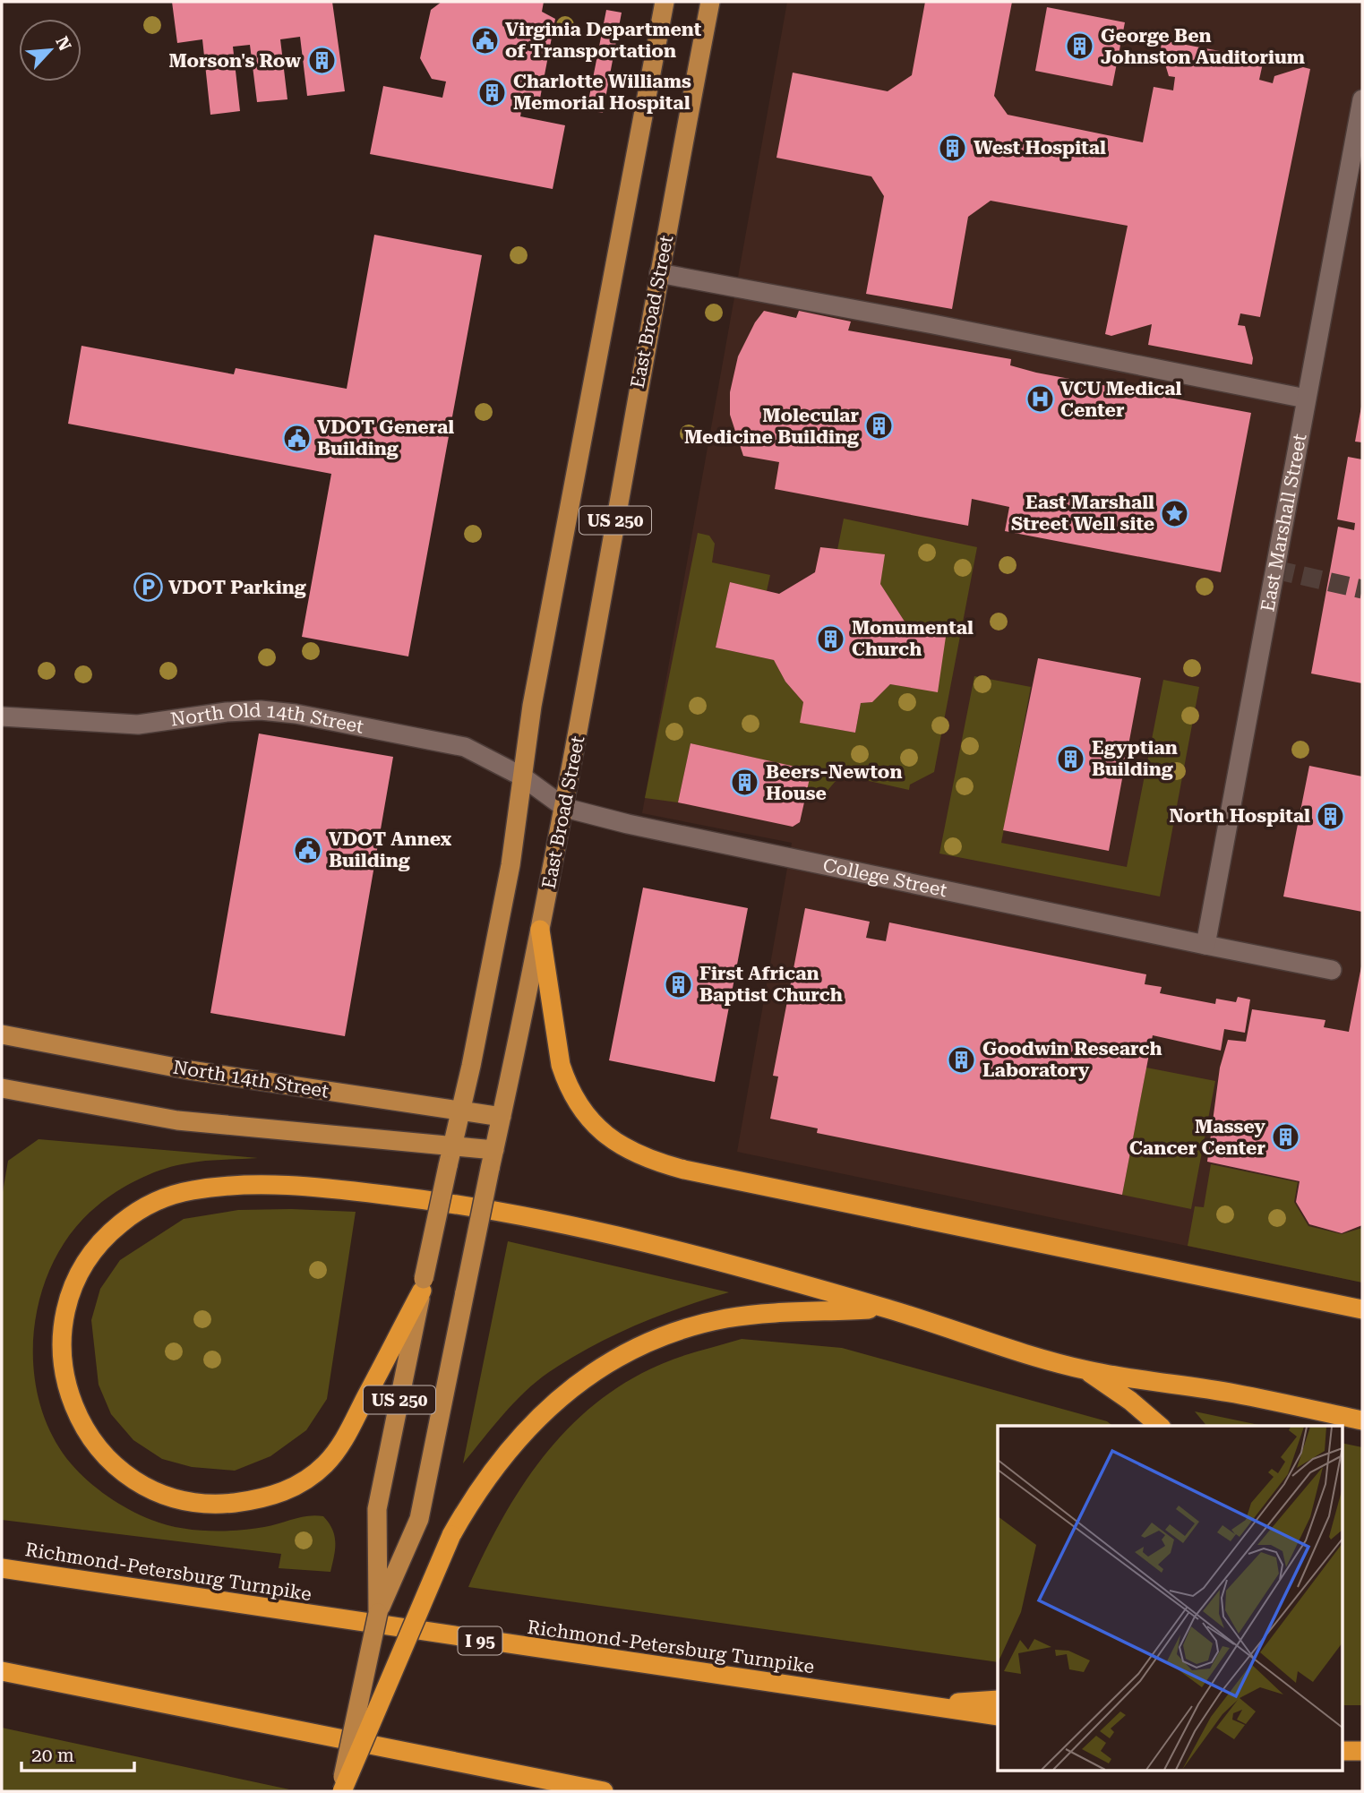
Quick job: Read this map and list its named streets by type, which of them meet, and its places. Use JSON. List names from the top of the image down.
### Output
{
  "streets": {
    "highway": ["Richmond-Petersburg Turnpike", "I 95"],
    "main road": ["East Broad Street", "US 250", "North 14th Street"],
    "street": ["East Marshall Street", "North Old 14th Street", "College Street"]
  },
  "crossings": [
    ["East Broad Street", "North Old 14th Street"],
    ["East Broad Street", "College Street"],
    ["East Broad Street", "North 14th Street"],
    ["East Marshall Street", "College Street"],
    ["North Old 14th Street", "College Street"]
  ],
  "places": {
    "public building": ["Virginia Department of Transportation", "VDOT General Building", "VDOT Annex Building"],
    "building": [
      "George Ben Johnston Auditorium",
      "Morson's Row",
      "Charlotte Williams Memorial Hospital",
      "West Hospital",
      "Molecular Medicine Building",
      "Monumental Church",
      "Egyptian Building",
      "Beers-Newton House",
      "North Hospital",
      "First African Baptist Church",
      "Goodwin Research Laboratory",
      "Massey Cancer Center"
    ],
    "hospital": ["VCU Medical Center"],
    "place": ["East Marshall Street Well site"],
    "parking": ["VDOT Parking"]
  },
  "scale_bar": "20 m",
  "north": "top right"
}
